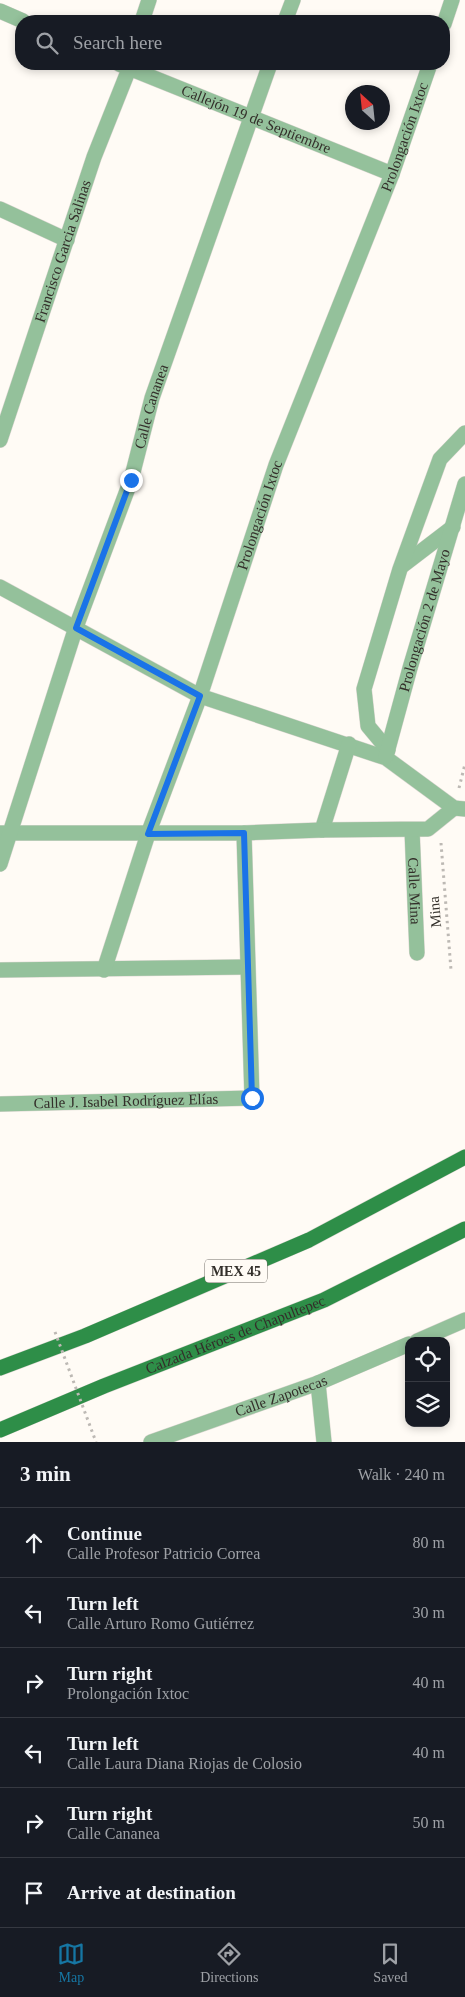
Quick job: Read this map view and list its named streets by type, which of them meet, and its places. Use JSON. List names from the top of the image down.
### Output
{
  "streets": {
    "main road": ["MEX 45", "Calzada Héroes de Chapultepec"],
    "street": [
      "Callejón 19 de Septiembre",
      "Prolongación Ixtoc",
      "Francisco Garcia Salinas",
      "Calle Cananea",
      "Prolongación 2 de Mayo",
      "Calle Mina",
      "Calle J. Isabel Rodríguez Elías",
      "Calle Zapotecas"
    ],
    "path": ["Mina"]
  },
  "crossings": [
    ["Callejón 19 de Septiembre", "Prolongación Ixtoc"],
    ["Callejón 19 de Septiembre", "Calle Cananea"]
  ],
  "north": "top left",
  "page": {
    "search": "Search here",
    "heading": ["3 min", "Walk · 240 m"],
    "list": [
      ["Continue", "Calle Profesor Patricio Correa", "80 m"],
      ["Turn left", "Calle Arturo Romo Gutiérrez", "30 m"],
      ["Turn right", "Prolongación Ixtoc", "40 m"],
      ["Turn left", "Calle Laura Diana Riojas de Colosio", "40 m"],
      ["Turn right", "Calle Cananea", "50 m"],
      "Arrive at destination"
    ],
    "nav": ["Map", "Directions", "Saved"]
  }
}
